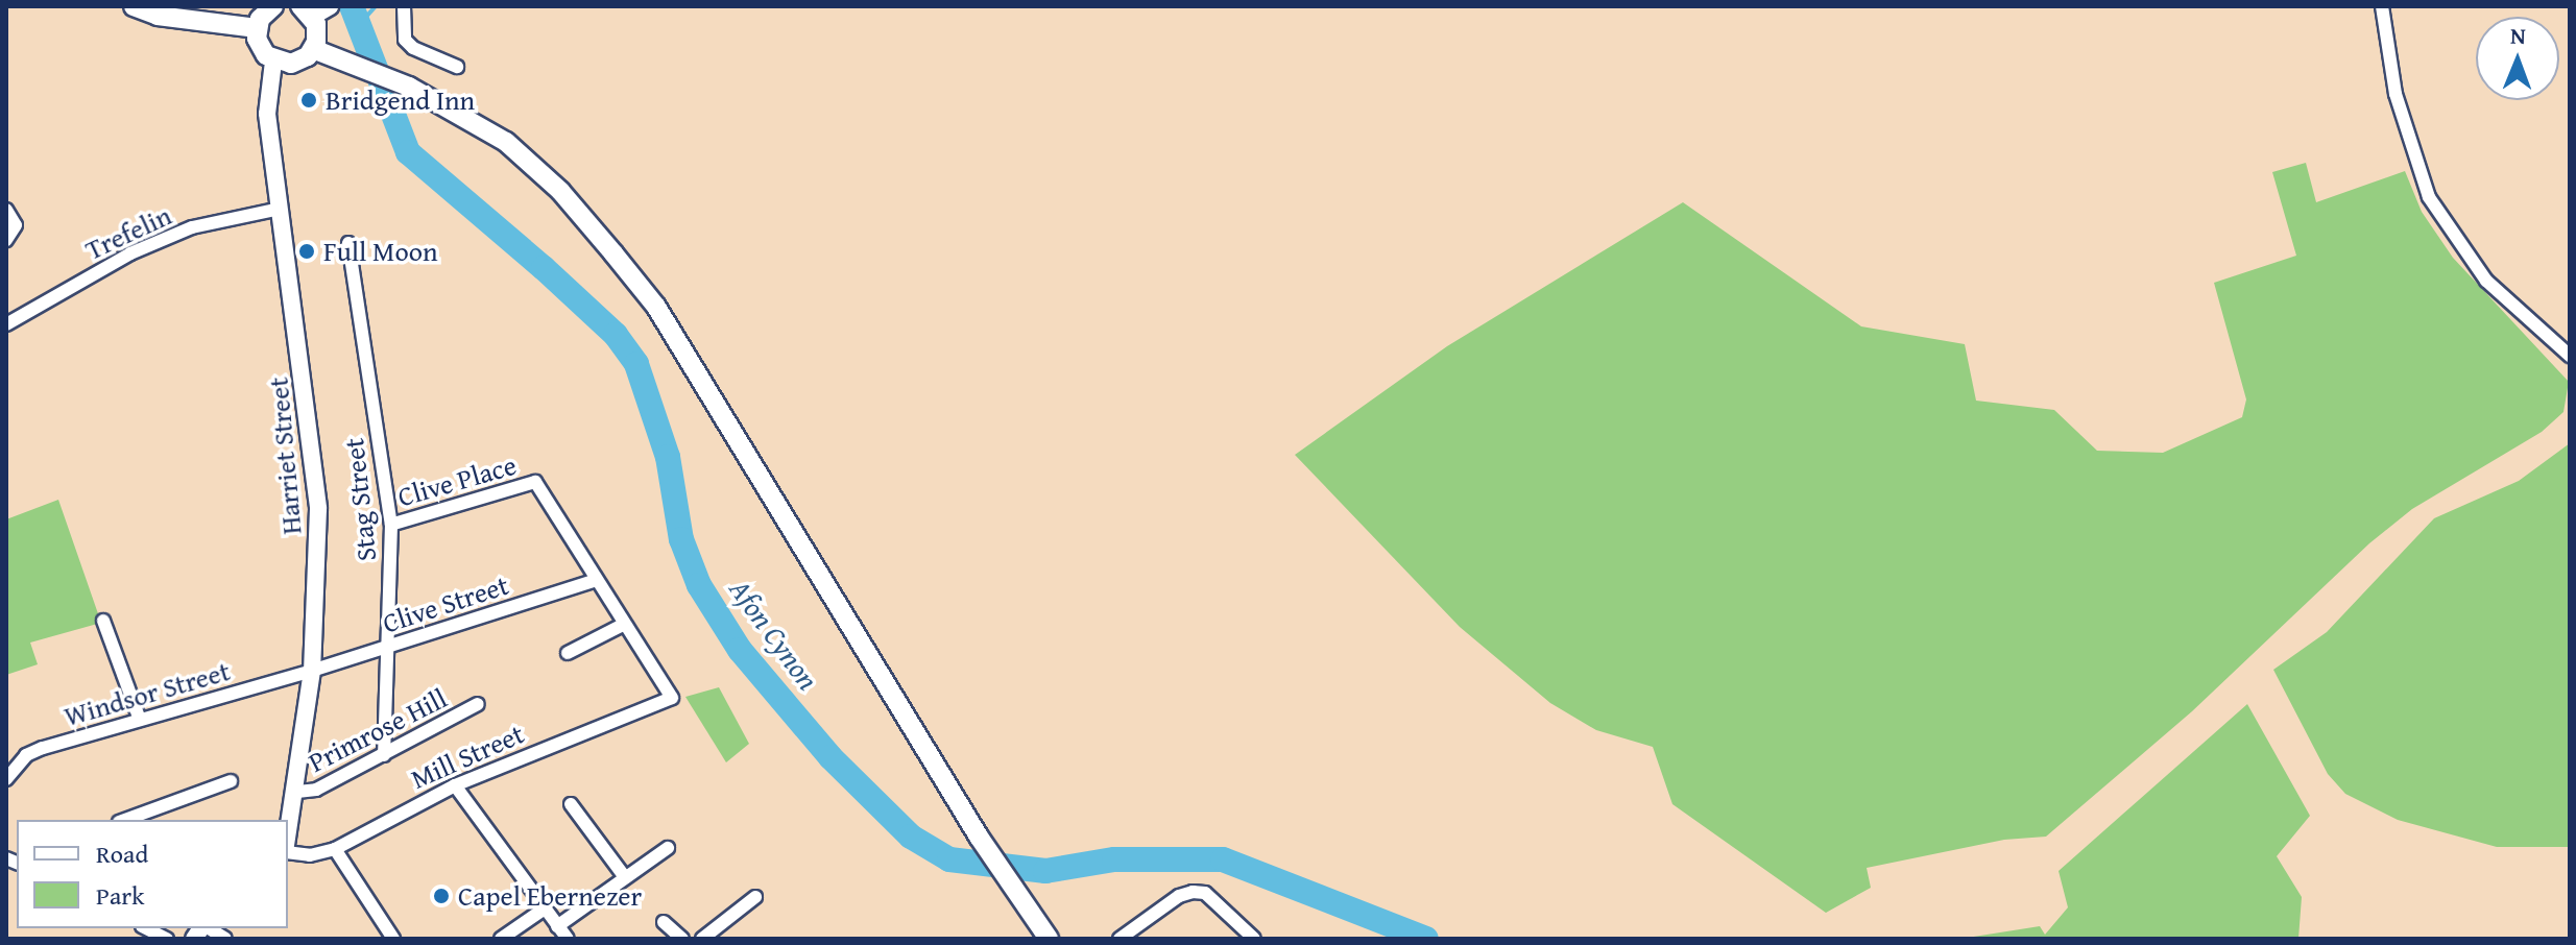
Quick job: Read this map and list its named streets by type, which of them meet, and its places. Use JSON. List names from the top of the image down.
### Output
{
  "streets": {
    "main road": ["Harriet Street"],
    "street": [
      "Trefelin",
      "Clive Place",
      "Stag Street",
      "Clive Street",
      "Windsor Street",
      "Primrose Hill",
      "Mill Street"
    ]
  },
  "crossings": [
    ["Trefelin", "Harriet Street"],
    ["Harriet Street", "Clive Street"],
    ["Harriet Street", "Windsor Street"],
    ["Harriet Street", "Primrose Hill"],
    ["Clive Place", "Stag Street"],
    ["Clive Place", "Clive Street"],
    ["Stag Street", "Clive Street"],
    ["Stag Street", "Primrose Hill"],
    ["Clive Street", "Windsor Street"]
  ],
  "water": ["Afon Cynon"],
  "places": ["Bridgend Inn", "Full Moon", "Capel Ebernezer"],
  "legend": ["Road", "Park"],
  "north": "top"
}
